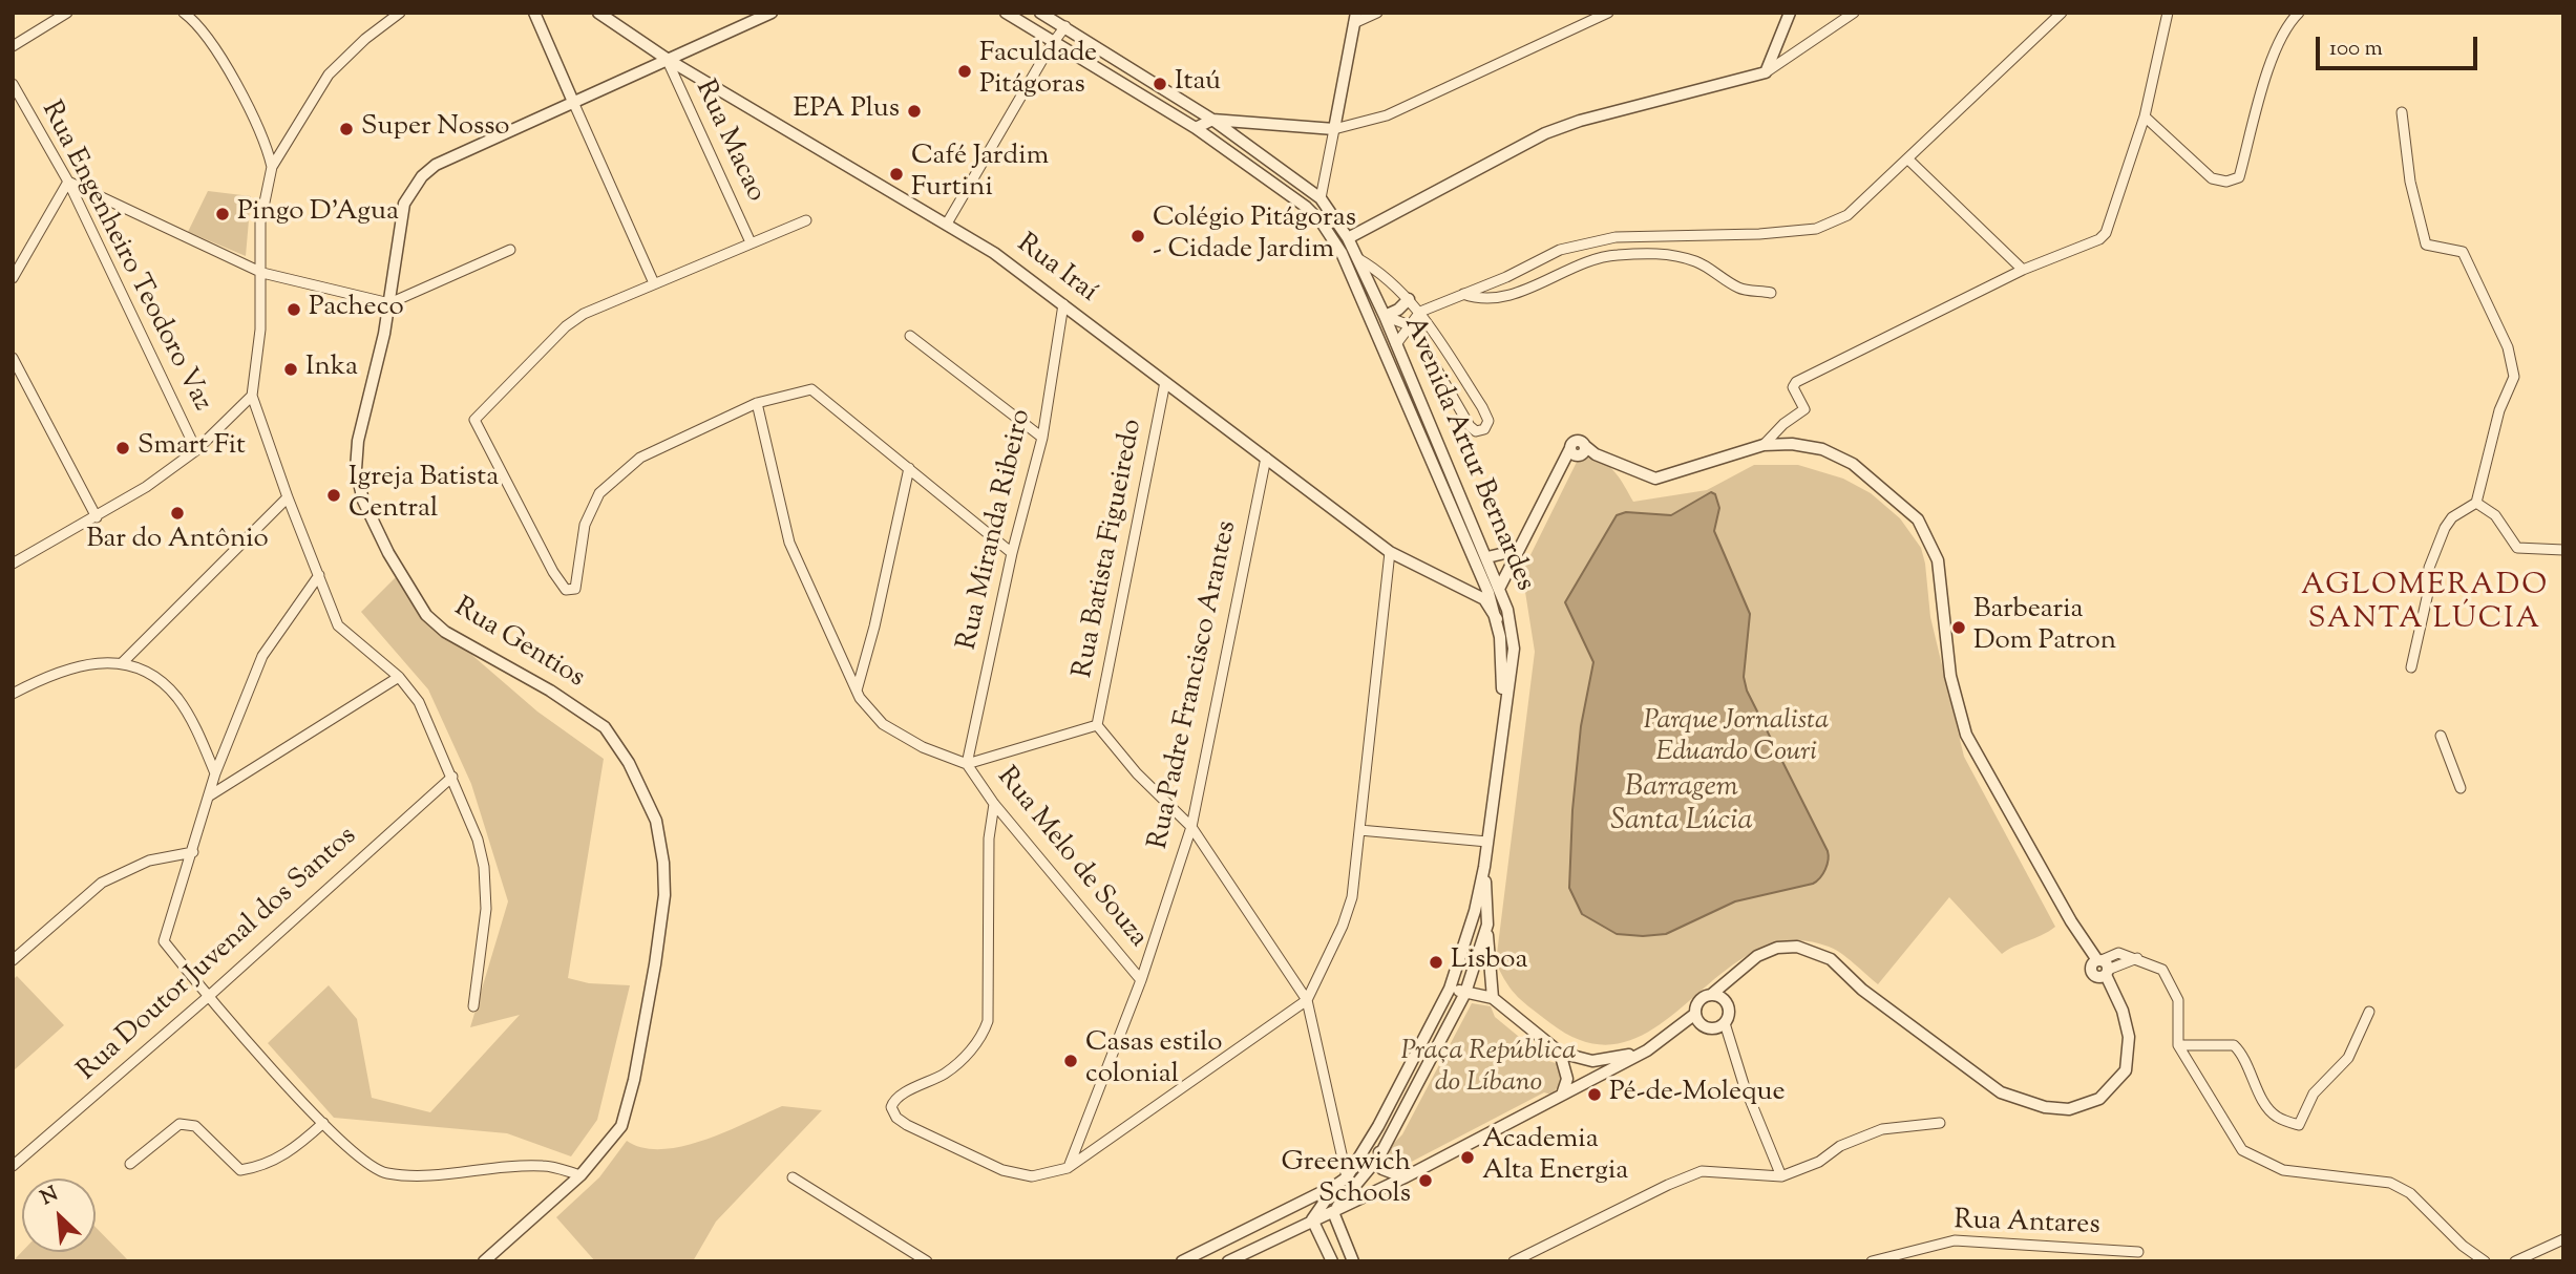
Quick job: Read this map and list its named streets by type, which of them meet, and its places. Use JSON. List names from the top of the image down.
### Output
{
  "streets": {
    "street": [
      "Rua Macao",
      "Rua Engenheiro Teodoro Vaz",
      "Rua Iraí",
      "Avenida Artur Bernardes",
      "Rua Miranda Ribeiro",
      "Rua Batista Figueiredo",
      "Rua Gentios",
      "Rua Padre Francisco Arantes",
      "Rua Melo de Souza",
      "Rua Doutor Juvenal dos Santos",
      "Rua Antares"
    ]
  },
  "crossings": [
    ["Rua Macao", "Rua Iraí"],
    ["Rua Macao", "Rua Gentios"],
    ["Rua Iraí", "Avenida Artur Bernardes"],
    ["Rua Iraí", "Rua Miranda Ribeiro"],
    ["Rua Iraí", "Rua Batista Figueiredo"],
    ["Rua Iraí", "Rua Gentios"],
    ["Rua Iraí", "Rua Padre Francisco Arantes"],
    ["Rua Miranda Ribeiro", "Rua Melo de Souza"],
    ["Rua Padre Francisco Arantes", "Rua Melo de Souza"]
  ],
  "districts": ["AGLOMERADO SANTA LÚCIA"],
  "water": ["Barragem Santa Lúcia"],
  "parks": ["Parque Jornalista Eduardo Couri", "Praça República do Líbano"],
  "places": [
    "Faculdade Pitágoras",
    "Itaú",
    "EPA Plus",
    "Super Nosso",
    "Café Jardim Furtini",
    "Pingo D'Agua",
    "Colégio Pitágoras - Cidade Jardim",
    "Pacheco",
    "Inka",
    "Smart Fit",
    "Igreja Batista Central",
    "Bar do Antônio",
    "Barbearia Dom Patron",
    "Lisboa",
    "Casas estilo colonial",
    "Pé-de-Moleque",
    "Academia Alta Energia",
    "Greenwich Schools"
  ],
  "scale_bar": "100 m",
  "north": "top left"
}
